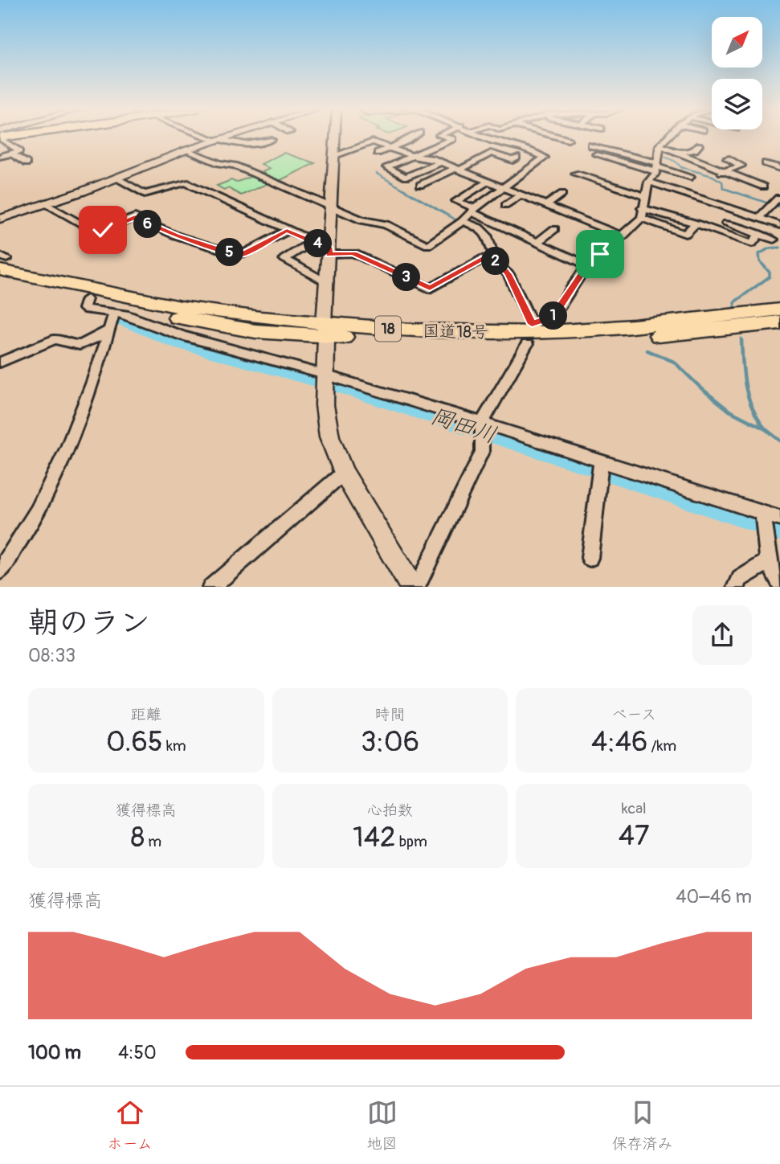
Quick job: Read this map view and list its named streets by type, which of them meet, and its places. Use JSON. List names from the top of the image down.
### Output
{
  "streets": {
    "highway": ["18", "国道18号"]
  },
  "water": ["岡田川"],
  "north": "top right",
  "page": {
    "pins": [
      "6",
      "4",
      "5",
      "2",
      "3",
      "1"
    ],
    "heading": ["朝のラン", "08:33"],
    "stats": [
      ["距離", "0.65 km"],
      ["時間", "3:06"],
      ["ペース", "4:46 /km"],
      ["獲得標高", "8 m"],
      ["心拍数", "142 bpm"],
      ["kcal", "47"]
    ],
    "chart": ["獲得標高", "40–46 m"],
    "list": [
      {
        "name": "100 m",
        "note": "4:50"
      }
    ],
    "tabs": ["ホーム", "地図", "保存済み"]
  }
}
